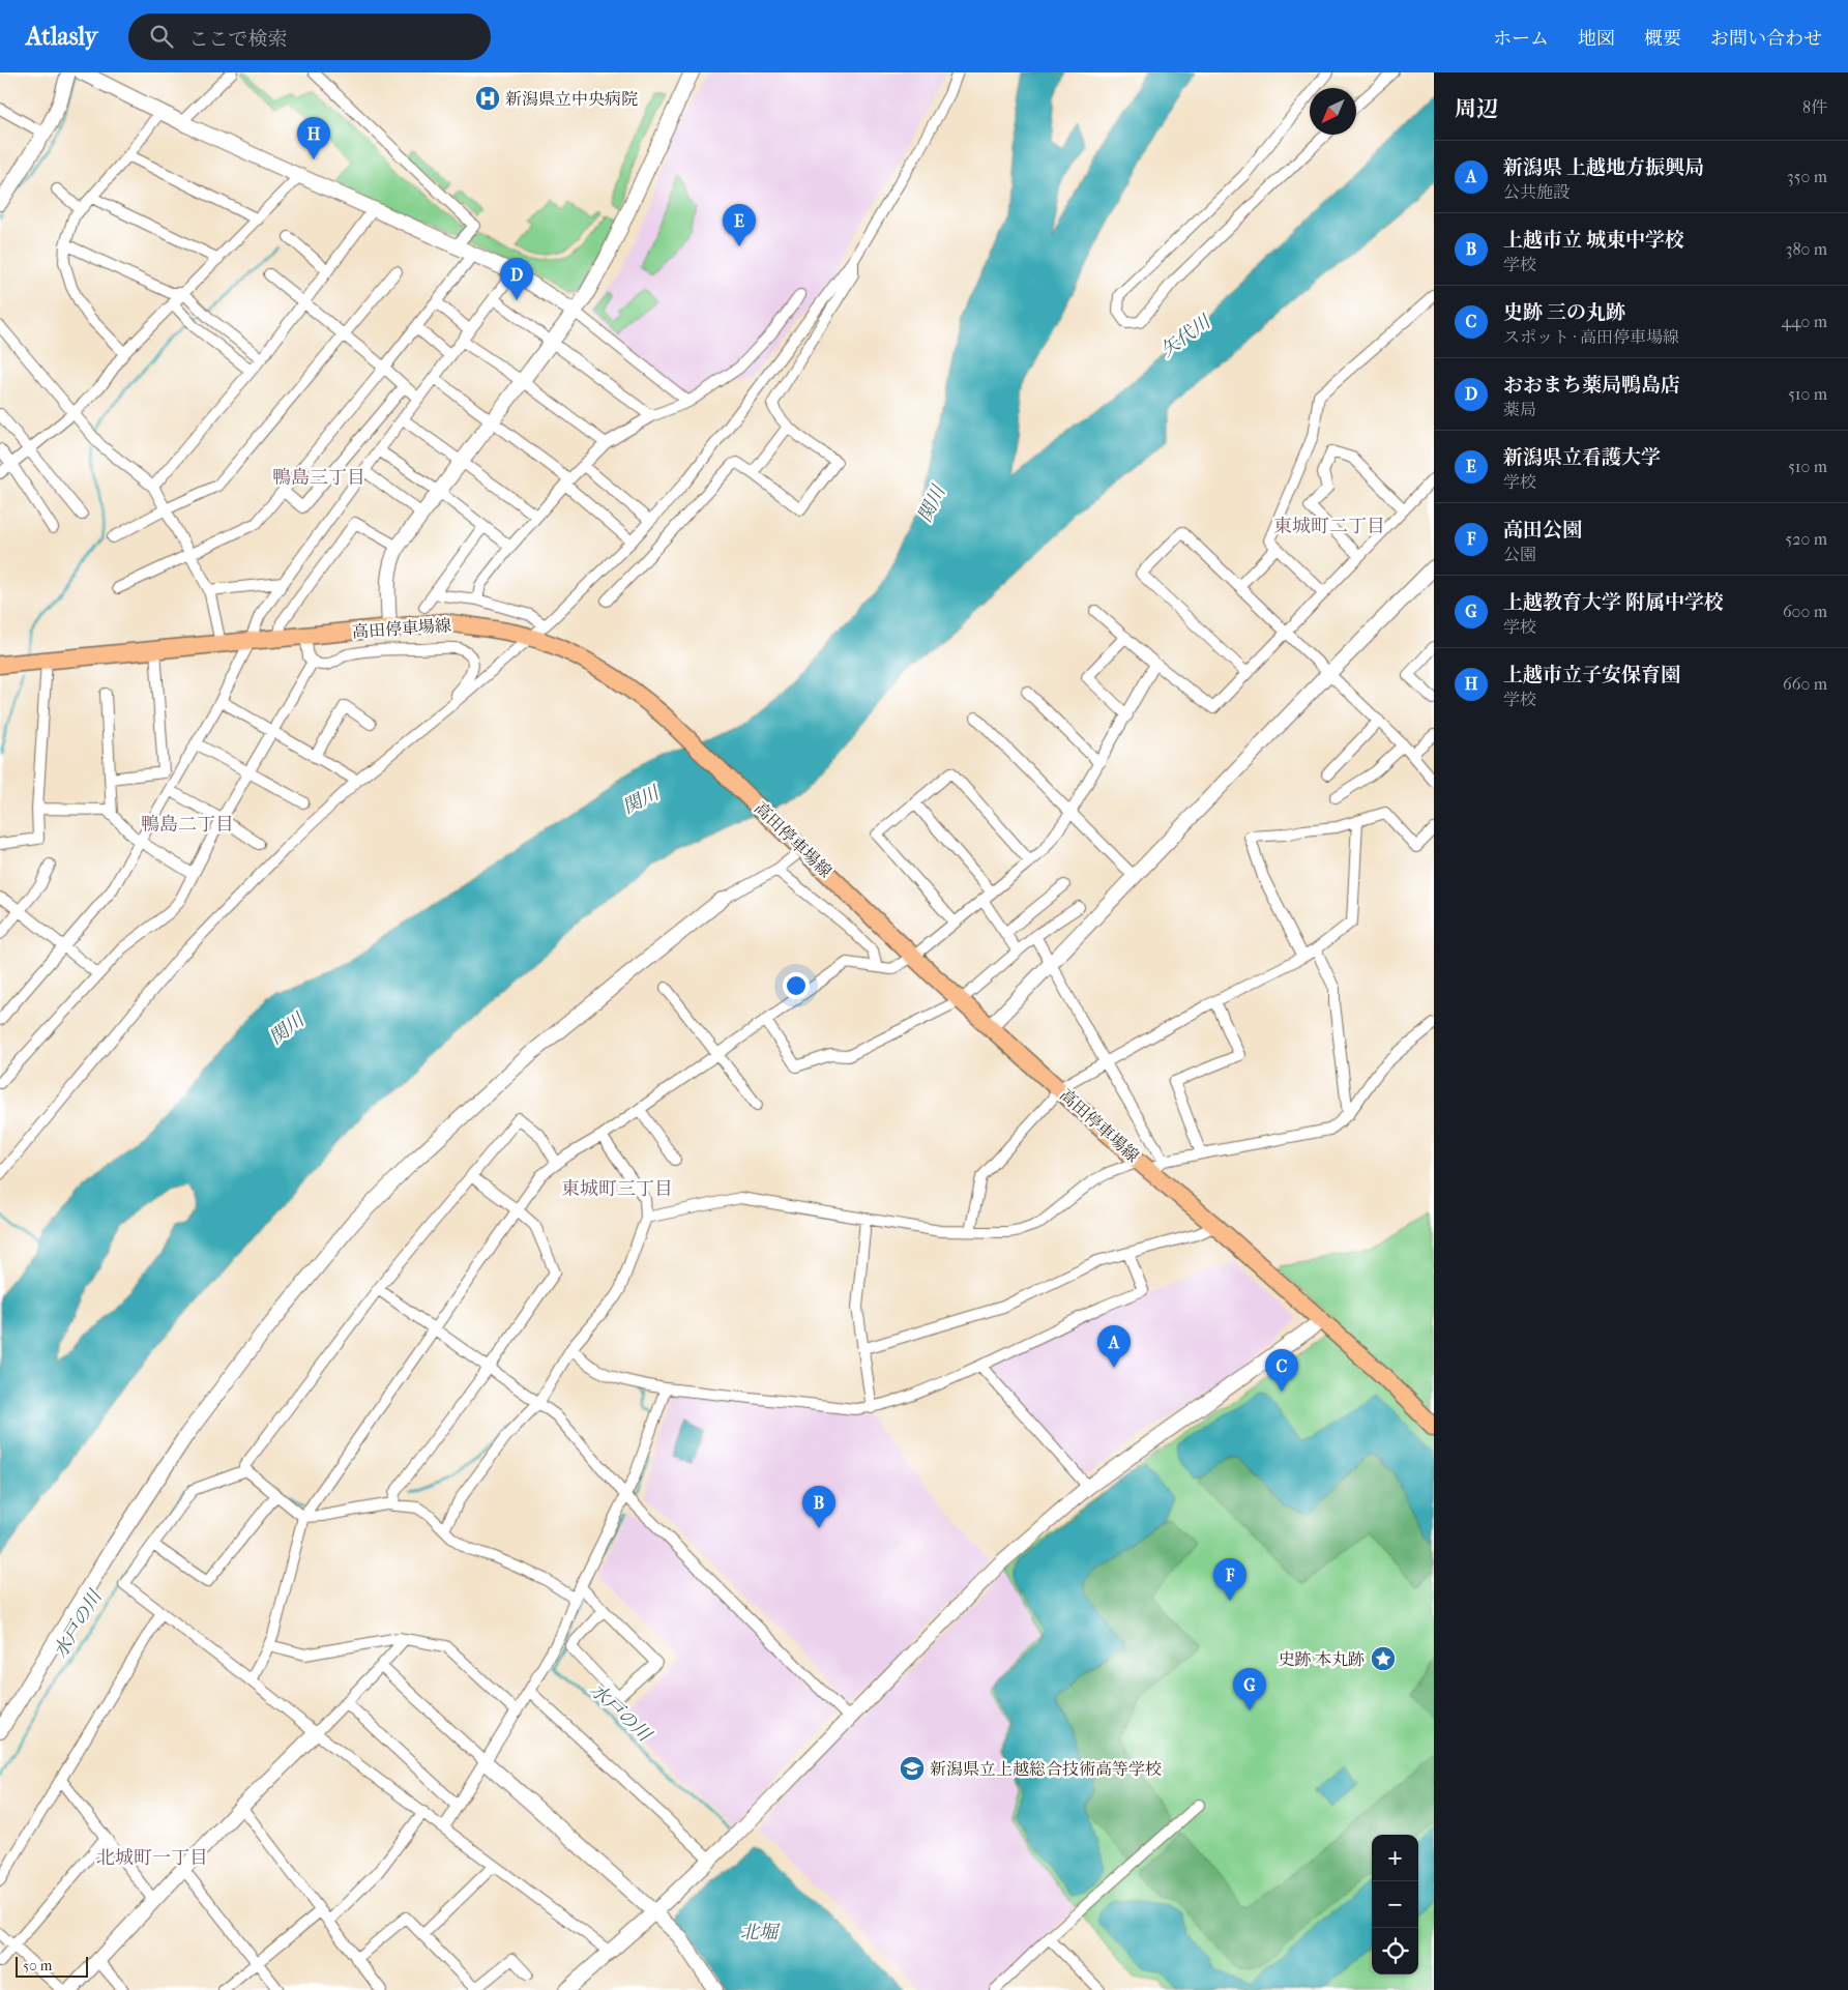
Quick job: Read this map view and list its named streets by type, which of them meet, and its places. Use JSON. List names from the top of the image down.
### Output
{
  "streets": {
    "main road": ["高田停車場線"]
  },
  "districts": [
    "鴨島三丁目",
    "東城町二丁目",
    "鴨島二丁目",
    "東城町三丁目",
    "北城町一丁目"
  ],
  "water": [
    "矢代川",
    "関川",
    "水戸の川",
    "北堀"
  ],
  "places": {
    "hospital": ["新潟県立中央病院"],
    "place": ["史跡 本丸跡"],
    "school or university": ["新潟県立上越総合技術高等学校"]
  },
  "scale_bar": "50 m",
  "north": "bottom left",
  "page": {
    "header": "Atlasly",
    "search": "ここで検索",
    "nav": [
      "ホーム",
      "地図",
      "概要",
      "お問い合わせ"
    ],
    "heading": ["周辺", "8件"],
    "pins": [
      "H",
      "E",
      "D",
      "A",
      "C",
      "B",
      "F",
      "G"
    ],
    "list": [
      {
        "mark": "A",
        "name": "新潟県 上越地方振興局",
        "note": "公共施設",
        "value": "350 m"
      },
      {
        "mark": "B",
        "name": "上越市立 城東中学校",
        "note": "学校",
        "value": "380 m"
      },
      {
        "mark": "C",
        "name": "史跡 三の丸跡",
        "note": "スポット · 高田停車場線",
        "value": "440 m"
      },
      {
        "mark": "D",
        "name": "おおまち薬局鴨島店",
        "note": "薬局",
        "value": "510 m"
      },
      {
        "mark": "E",
        "name": "新潟県立看護大学",
        "note": "学校",
        "value": "510 m"
      },
      {
        "mark": "F",
        "name": "高田公園",
        "note": "公園",
        "value": "520 m"
      },
      {
        "mark": "G",
        "name": "上越教育大学 附属中学校",
        "note": "学校",
        "value": "600 m"
      },
      {
        "mark": "H",
        "name": "上越市立子安保育園",
        "note": "学校",
        "value": "660 m"
      }
    ],
    "map_buttons": ["+", "−"],
    "scale": "50 m"
  }
}
